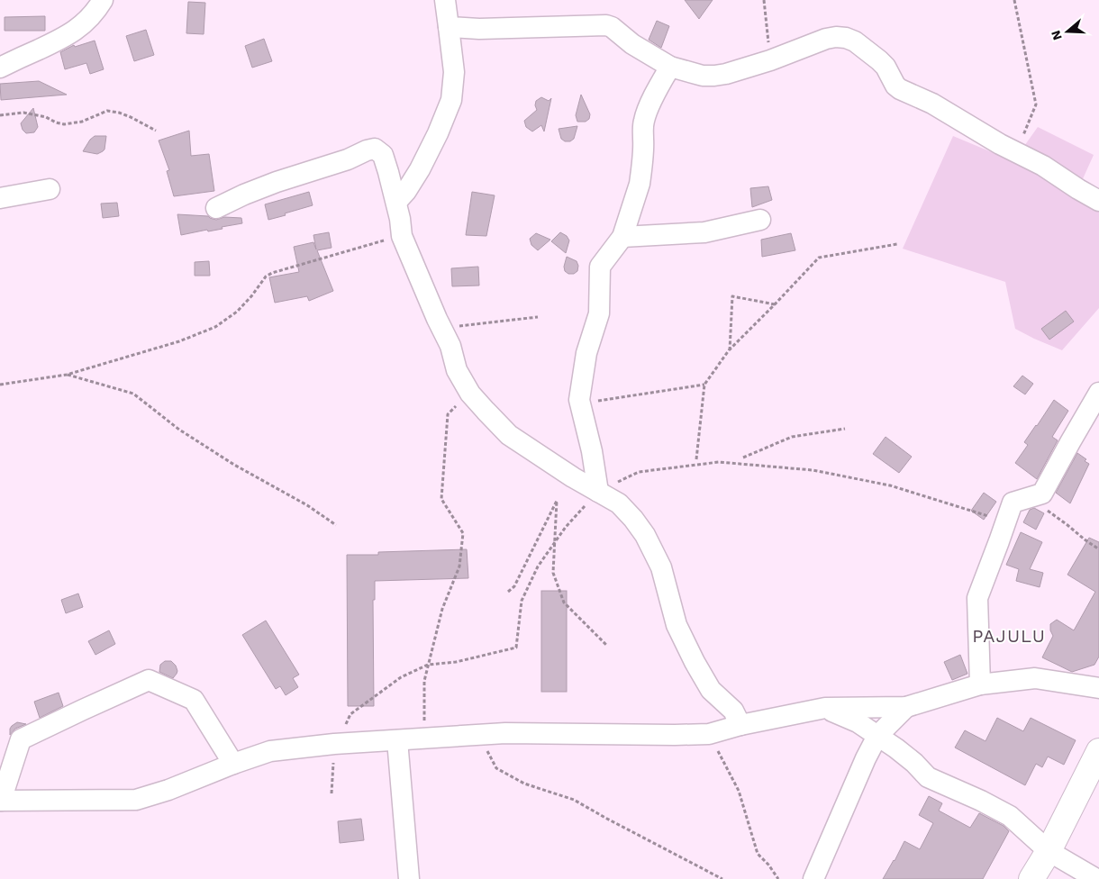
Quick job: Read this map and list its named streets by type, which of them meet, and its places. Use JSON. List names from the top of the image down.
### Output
{
  "districts": ["PAJULU"],
  "north": "left"
}
